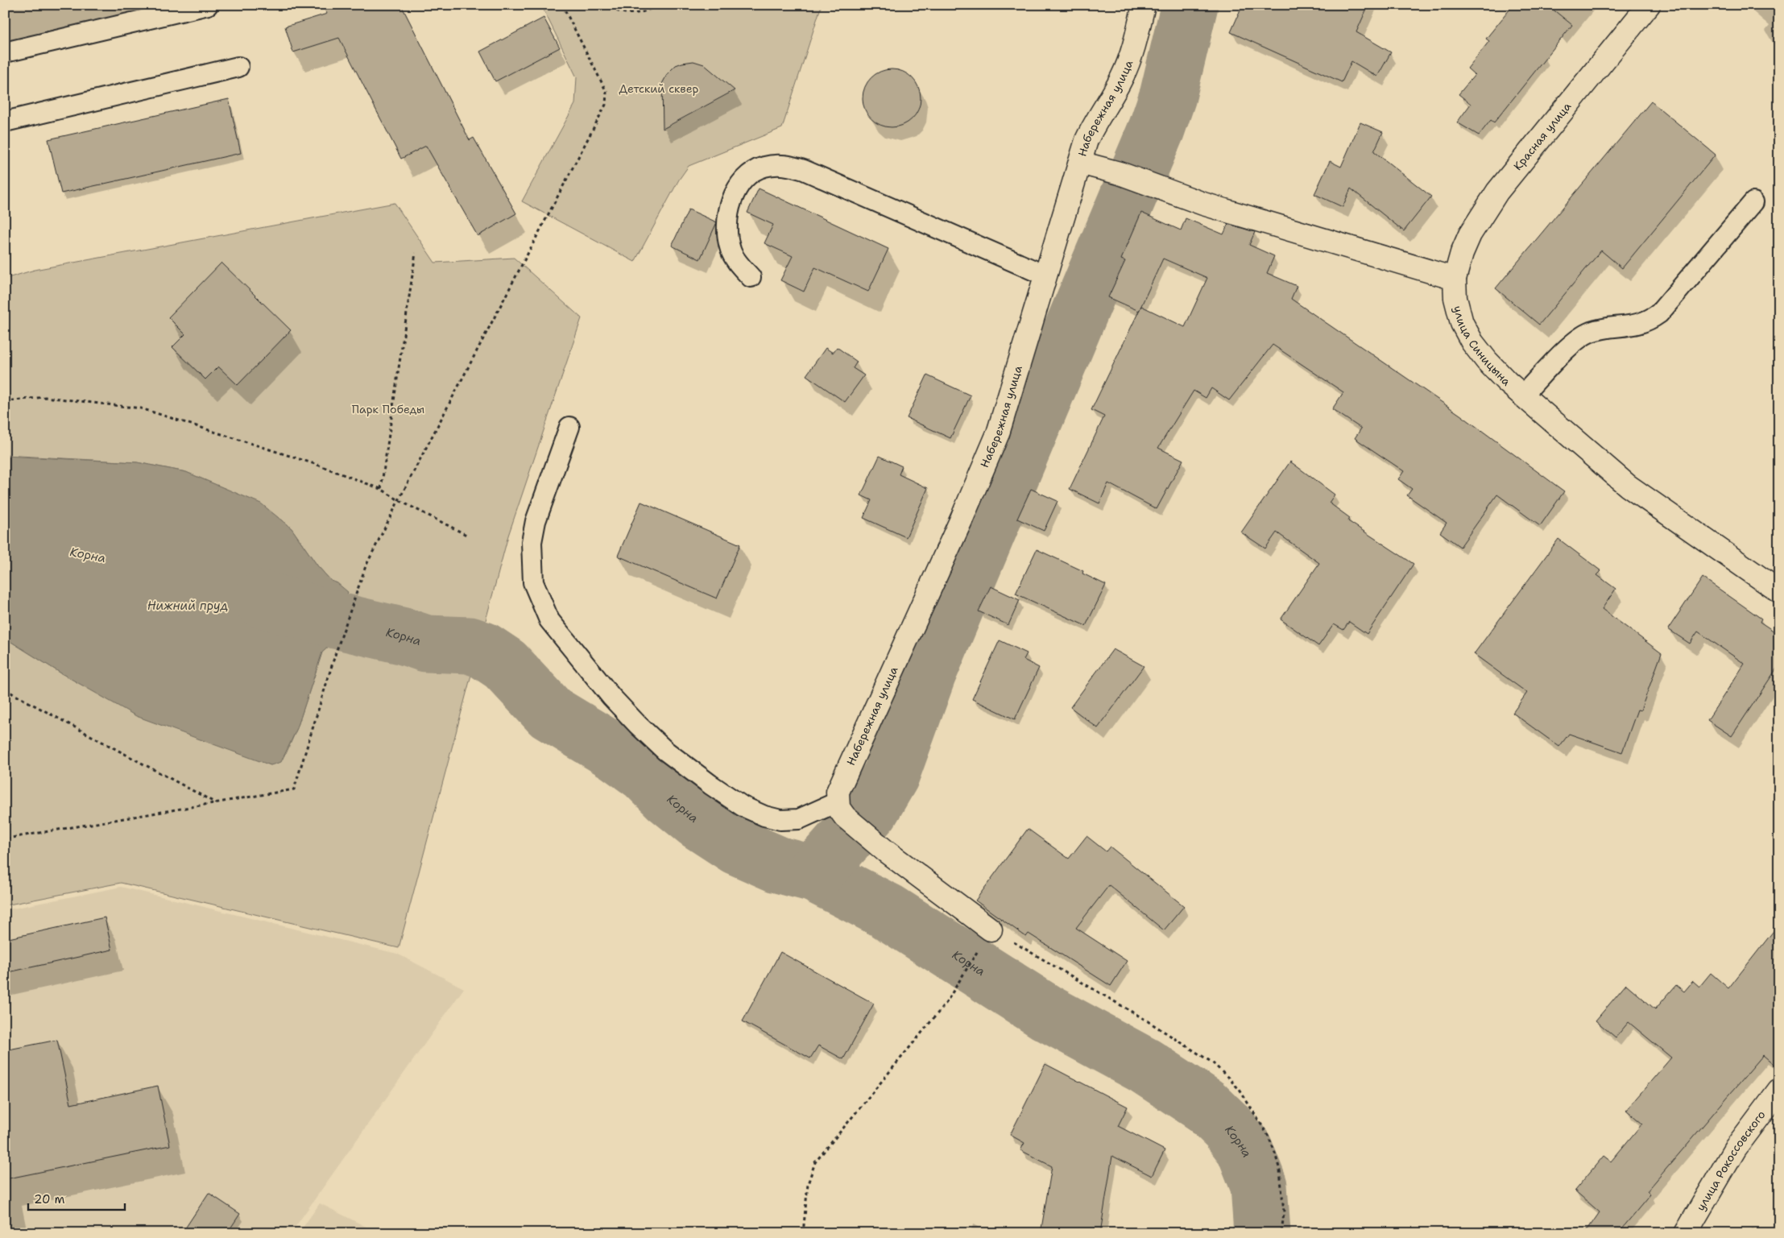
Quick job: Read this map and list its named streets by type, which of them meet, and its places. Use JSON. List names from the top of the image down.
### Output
{
  "streets": {
    "street": [
      "Набережная улица",
      "Красная улица",
      "улица Синицына",
      "улица Рокоссовского"
    ]
  },
  "crossings": [
    ["Красная улица", "улица Синицына"]
  ],
  "water": ["Корна", "Нижний пруд"],
  "parks": ["Детский сквер", "Парк Победы"],
  "scale_bar": "20 m"
}
